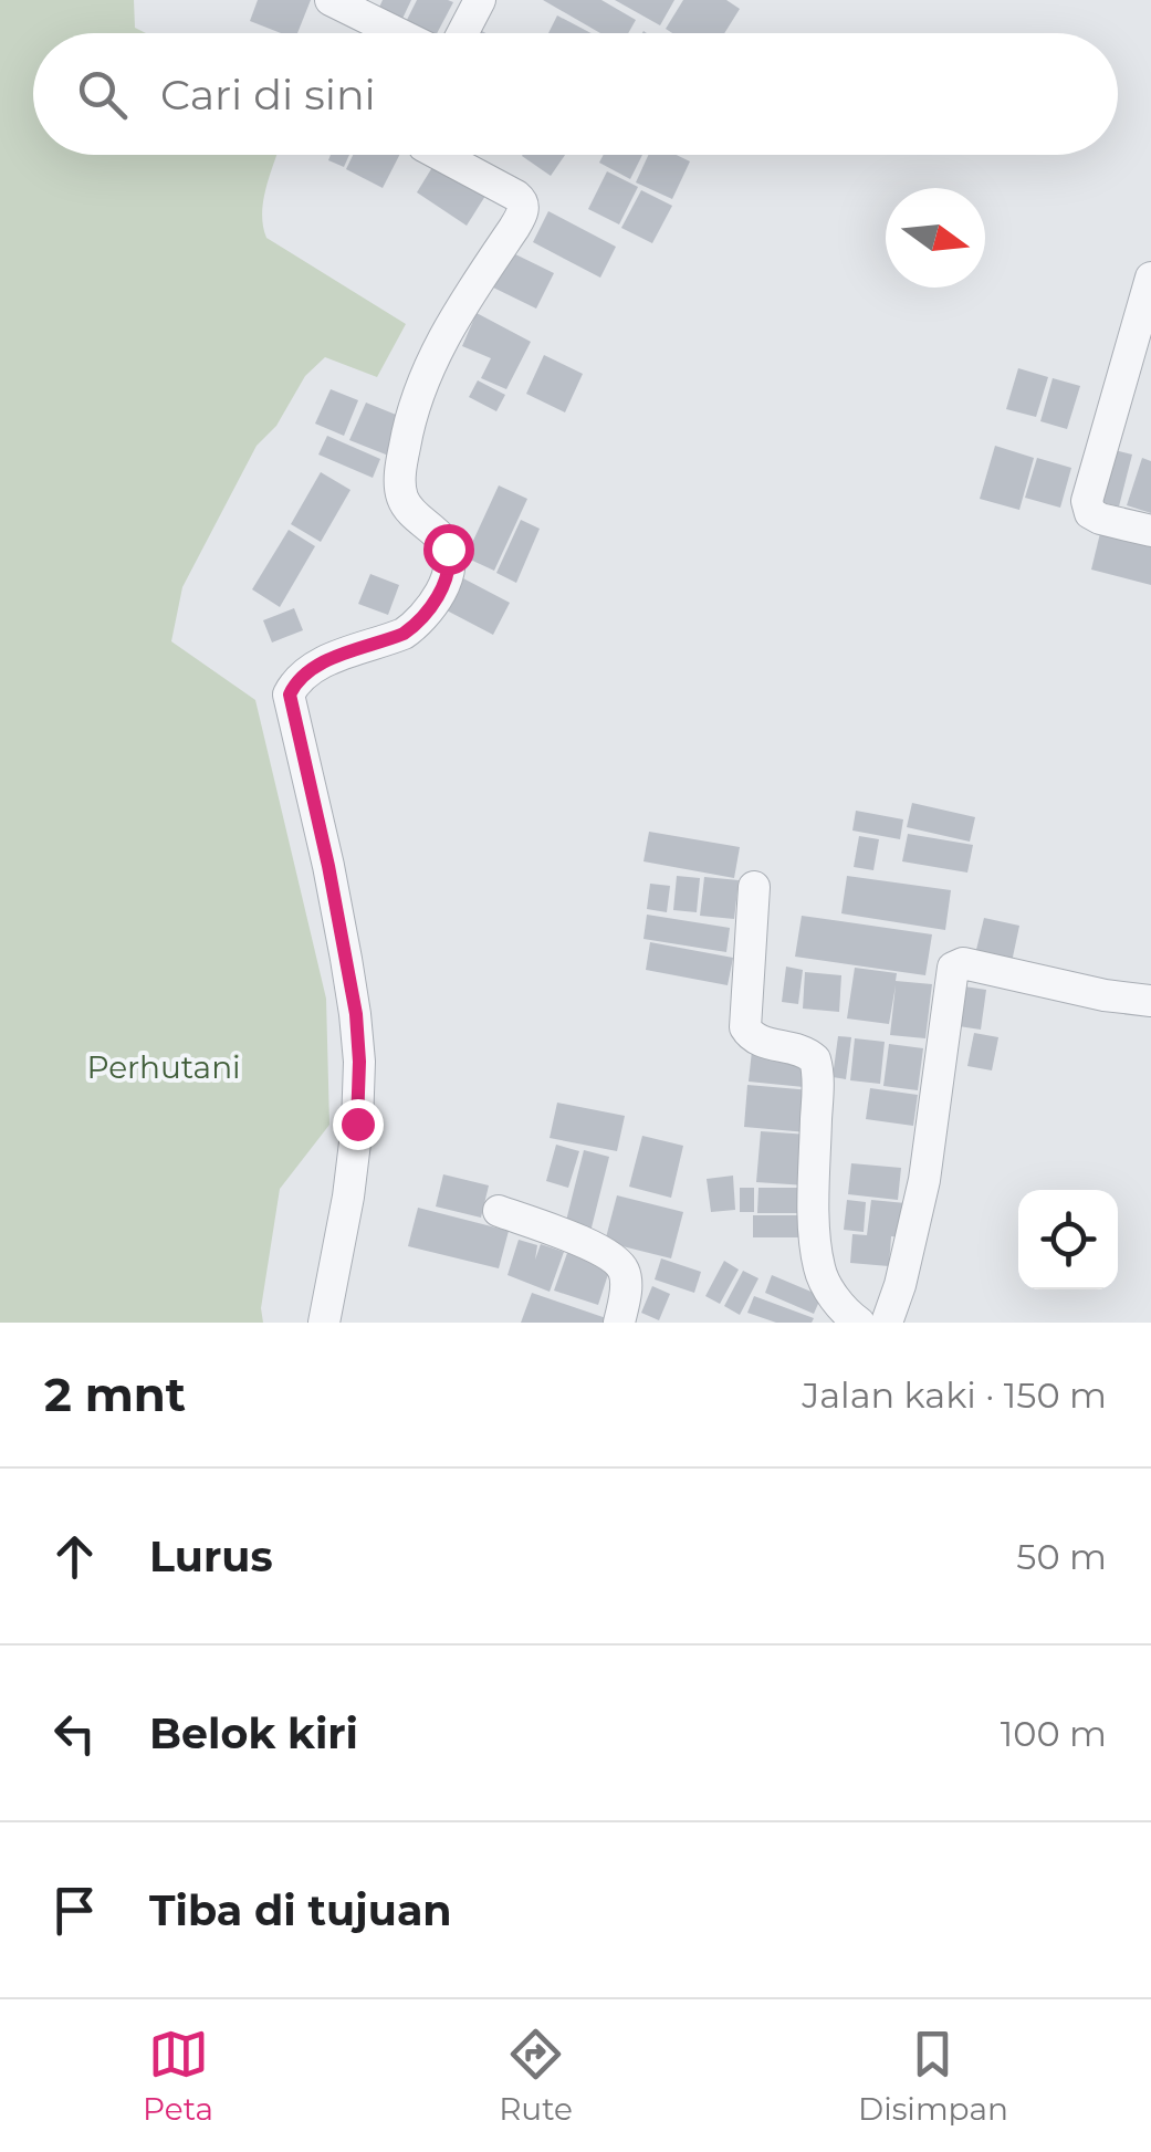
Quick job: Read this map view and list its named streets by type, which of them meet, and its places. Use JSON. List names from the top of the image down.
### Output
{
  "parks": ["Perhutani"],
  "north": "right",
  "page": {
    "search": "Cari di sini",
    "heading": ["2 mnt", "Jalan kaki · 150 m"],
    "list": [
      ["Lurus", "50 m"],
      ["Belok kiri", "100 m"],
      "Tiba di tujuan"
    ],
    "nav": ["Peta", "Rute", "Disimpan"]
  }
}
